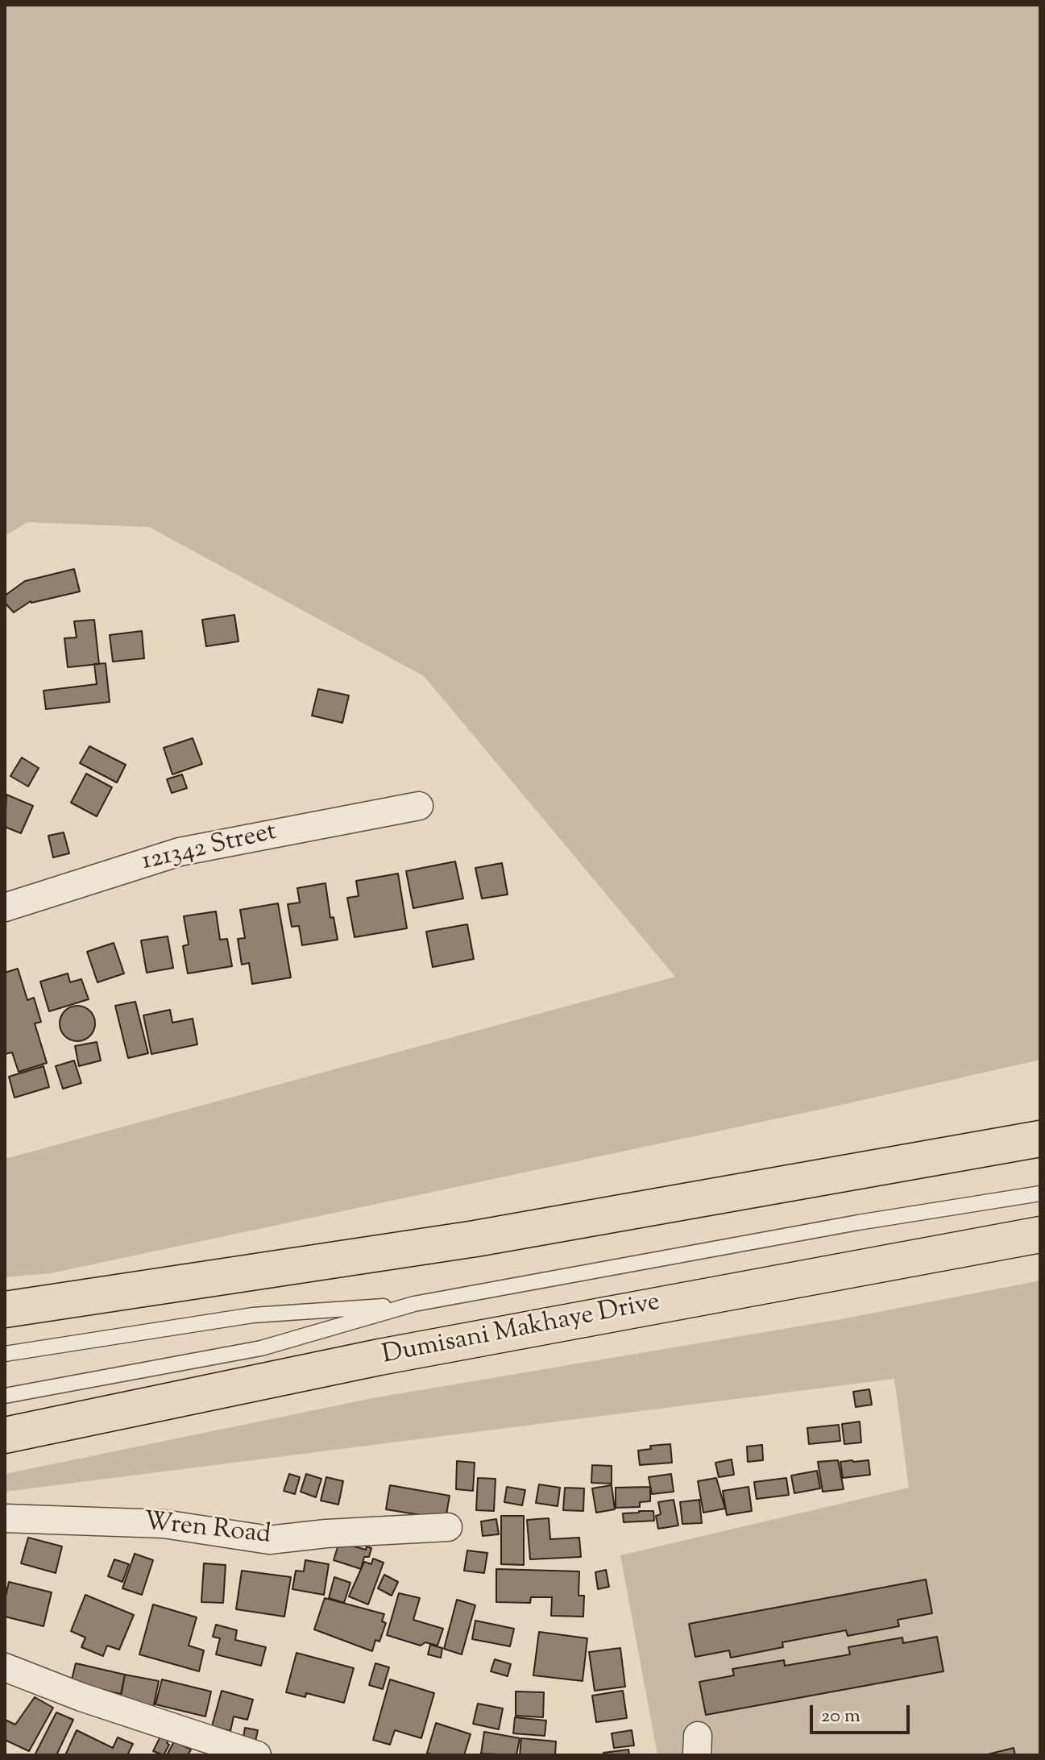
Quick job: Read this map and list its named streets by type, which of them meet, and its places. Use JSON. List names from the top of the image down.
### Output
{
  "streets": {
    "main road": ["Dumisani Makhaye Drive"],
    "street": ["121342 Street", "Wren Road"]
  },
  "scale_bar": "20 m"
}
